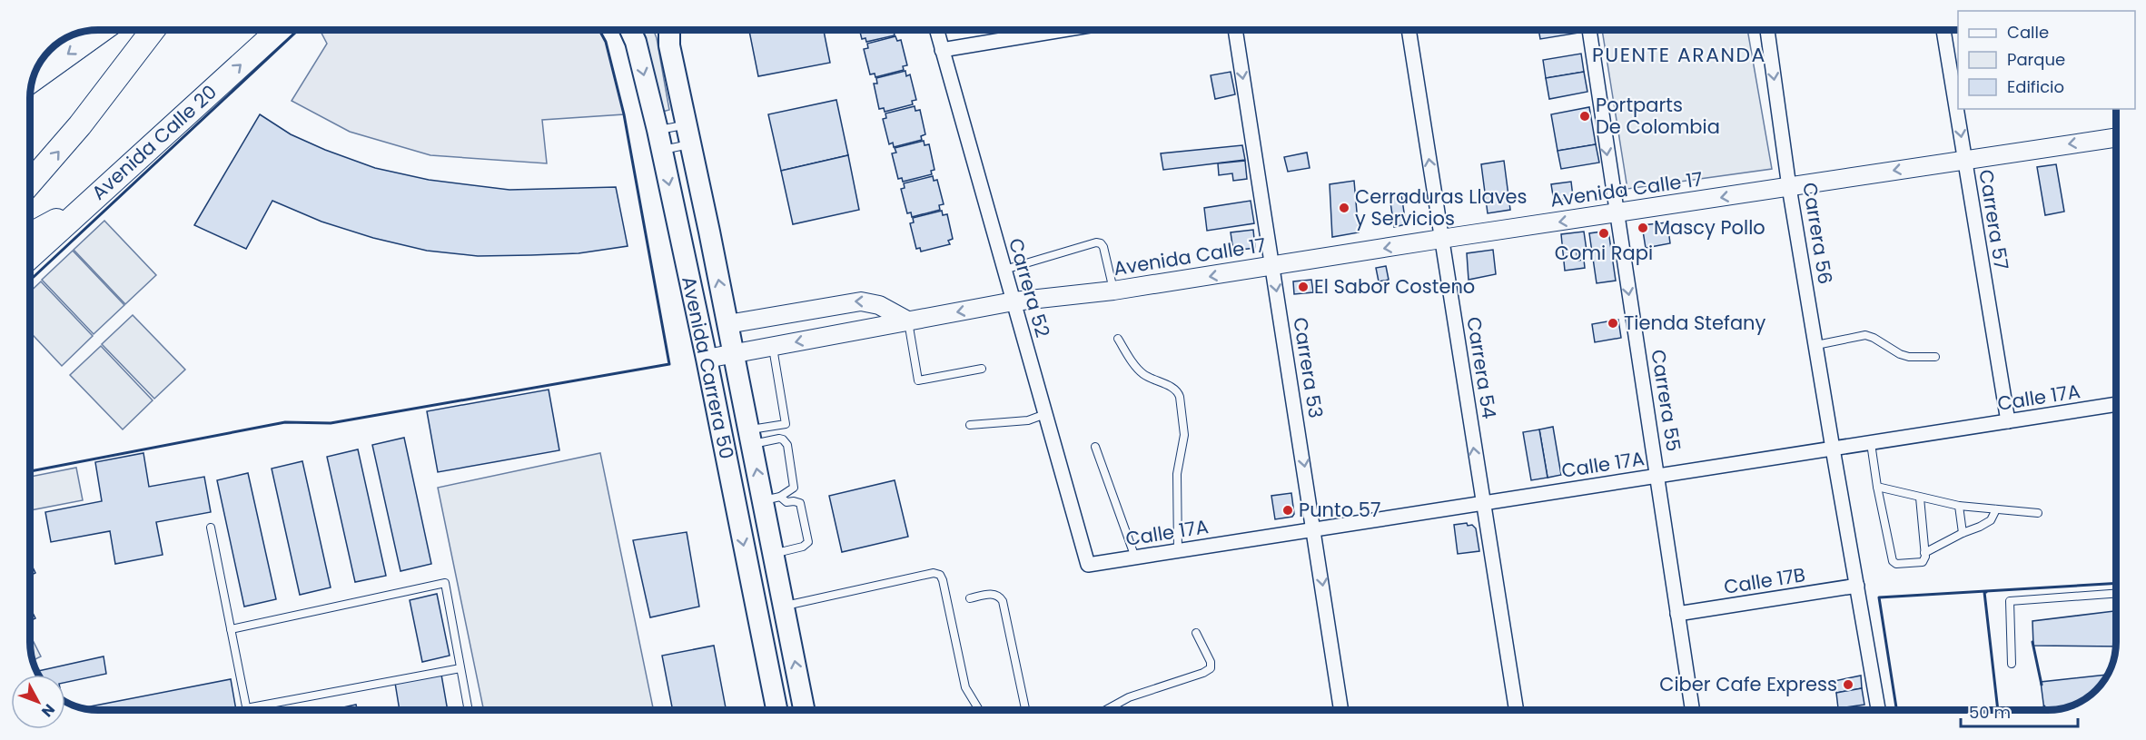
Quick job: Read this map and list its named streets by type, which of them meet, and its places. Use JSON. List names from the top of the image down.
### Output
{
  "streets": {
    "highway": ["Avenida Calle 20"],
    "main road": ["Avenida Carrera 50"],
    "street": [
      "Avenida Calle 17",
      "Carrera 57",
      "Carrera 56",
      "Carrera 52",
      "Carrera 53",
      "Carrera 54",
      "Calle 17A",
      "Carrera 55",
      "Calle 17B"
    ]
  },
  "crossings": [
    ["Avenida Calle 17", "Carrera 57"],
    ["Avenida Calle 17", "Carrera 56"],
    ["Avenida Calle 17", "Carrera 52"],
    ["Avenida Calle 17", "Avenida Carrera 50"],
    ["Avenida Calle 17", "Carrera 53"],
    ["Avenida Calle 17", "Carrera 54"],
    ["Avenida Calle 17", "Carrera 55"],
    ["Carrera 57", "Calle 17A"],
    ["Carrera 56", "Calle 17A"],
    ["Carrera 56", "Calle 17B"],
    ["Carrera 52", "Calle 17A"],
    ["Carrera 53", "Calle 17A"],
    ["Carrera 54", "Calle 17A"],
    ["Calle 17A", "Carrera 55"],
    ["Carrera 55", "Calle 17B"]
  ],
  "one_way": [
    "Avenida Calle 17",
    "Carrera 53",
    "Carrera 54",
    "Carrera 55"
  ],
  "districts": ["PUENTE ARANDA"],
  "places": [
    "Portparts De Colombia",
    "Cerraduras Llaves y Servicios",
    "Mascy Pollo",
    "Comi Rapi",
    "El Sabor Costeno",
    "Tienda Stefany",
    "Punto 57",
    "Ciber Cafe Express"
  ],
  "legend": ["Calle", "Parque", "Edificio"],
  "scale_bar": "50 m",
  "north": "bottom right"
}
